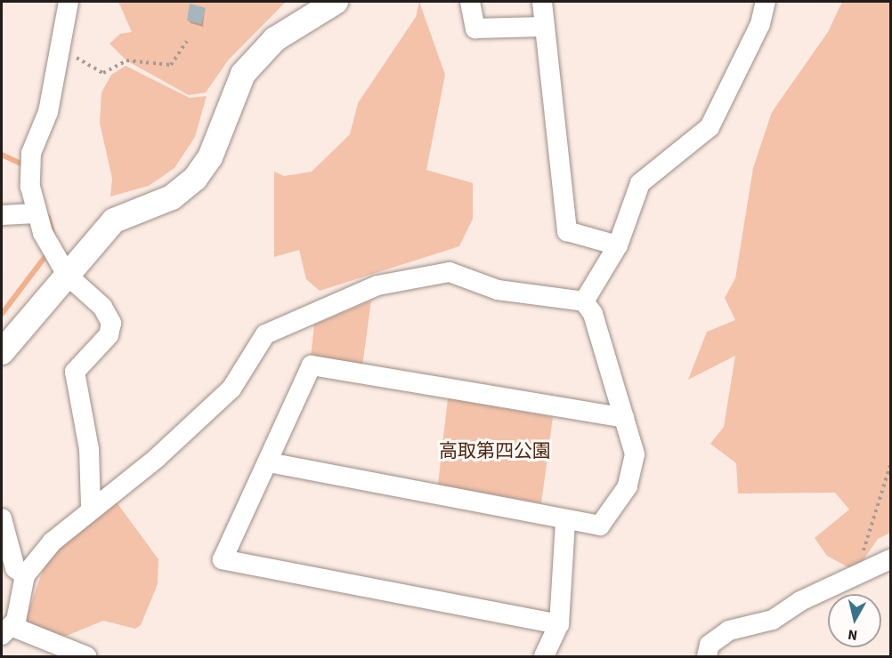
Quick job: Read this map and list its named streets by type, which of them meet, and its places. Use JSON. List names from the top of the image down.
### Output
{
  "parks": ["高取第四公園"],
  "north": "bottom"
}
